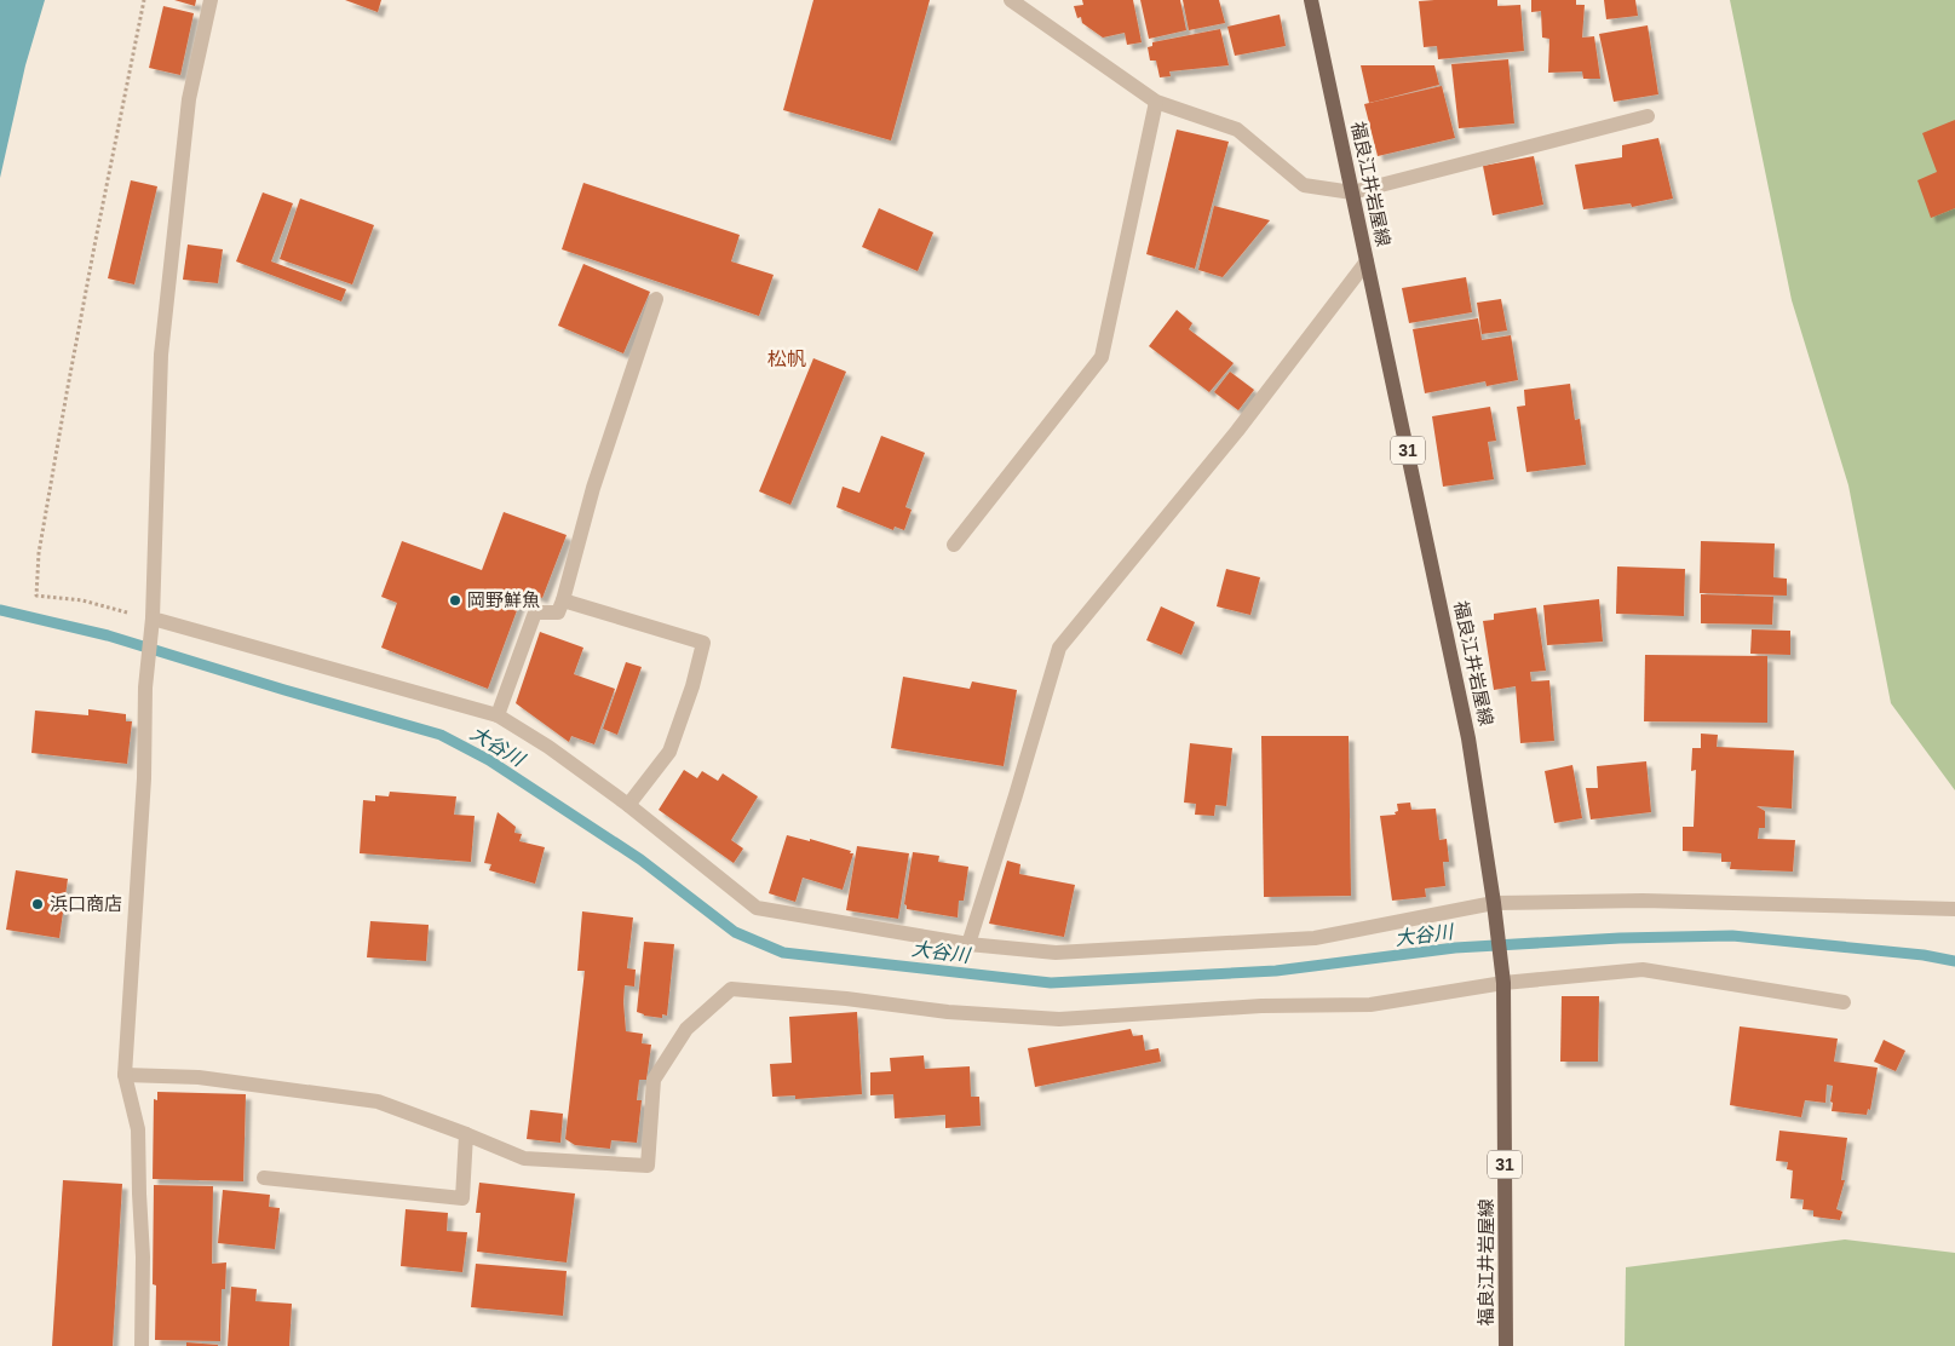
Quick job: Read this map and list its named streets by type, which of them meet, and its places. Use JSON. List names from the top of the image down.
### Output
{
  "streets": {
    "main road": ["福良江井岩屋線", "31"]
  },
  "districts": ["松帆"],
  "water": ["大谷川"],
  "places": ["岡野鮮魚", "浜口商店"]
}
